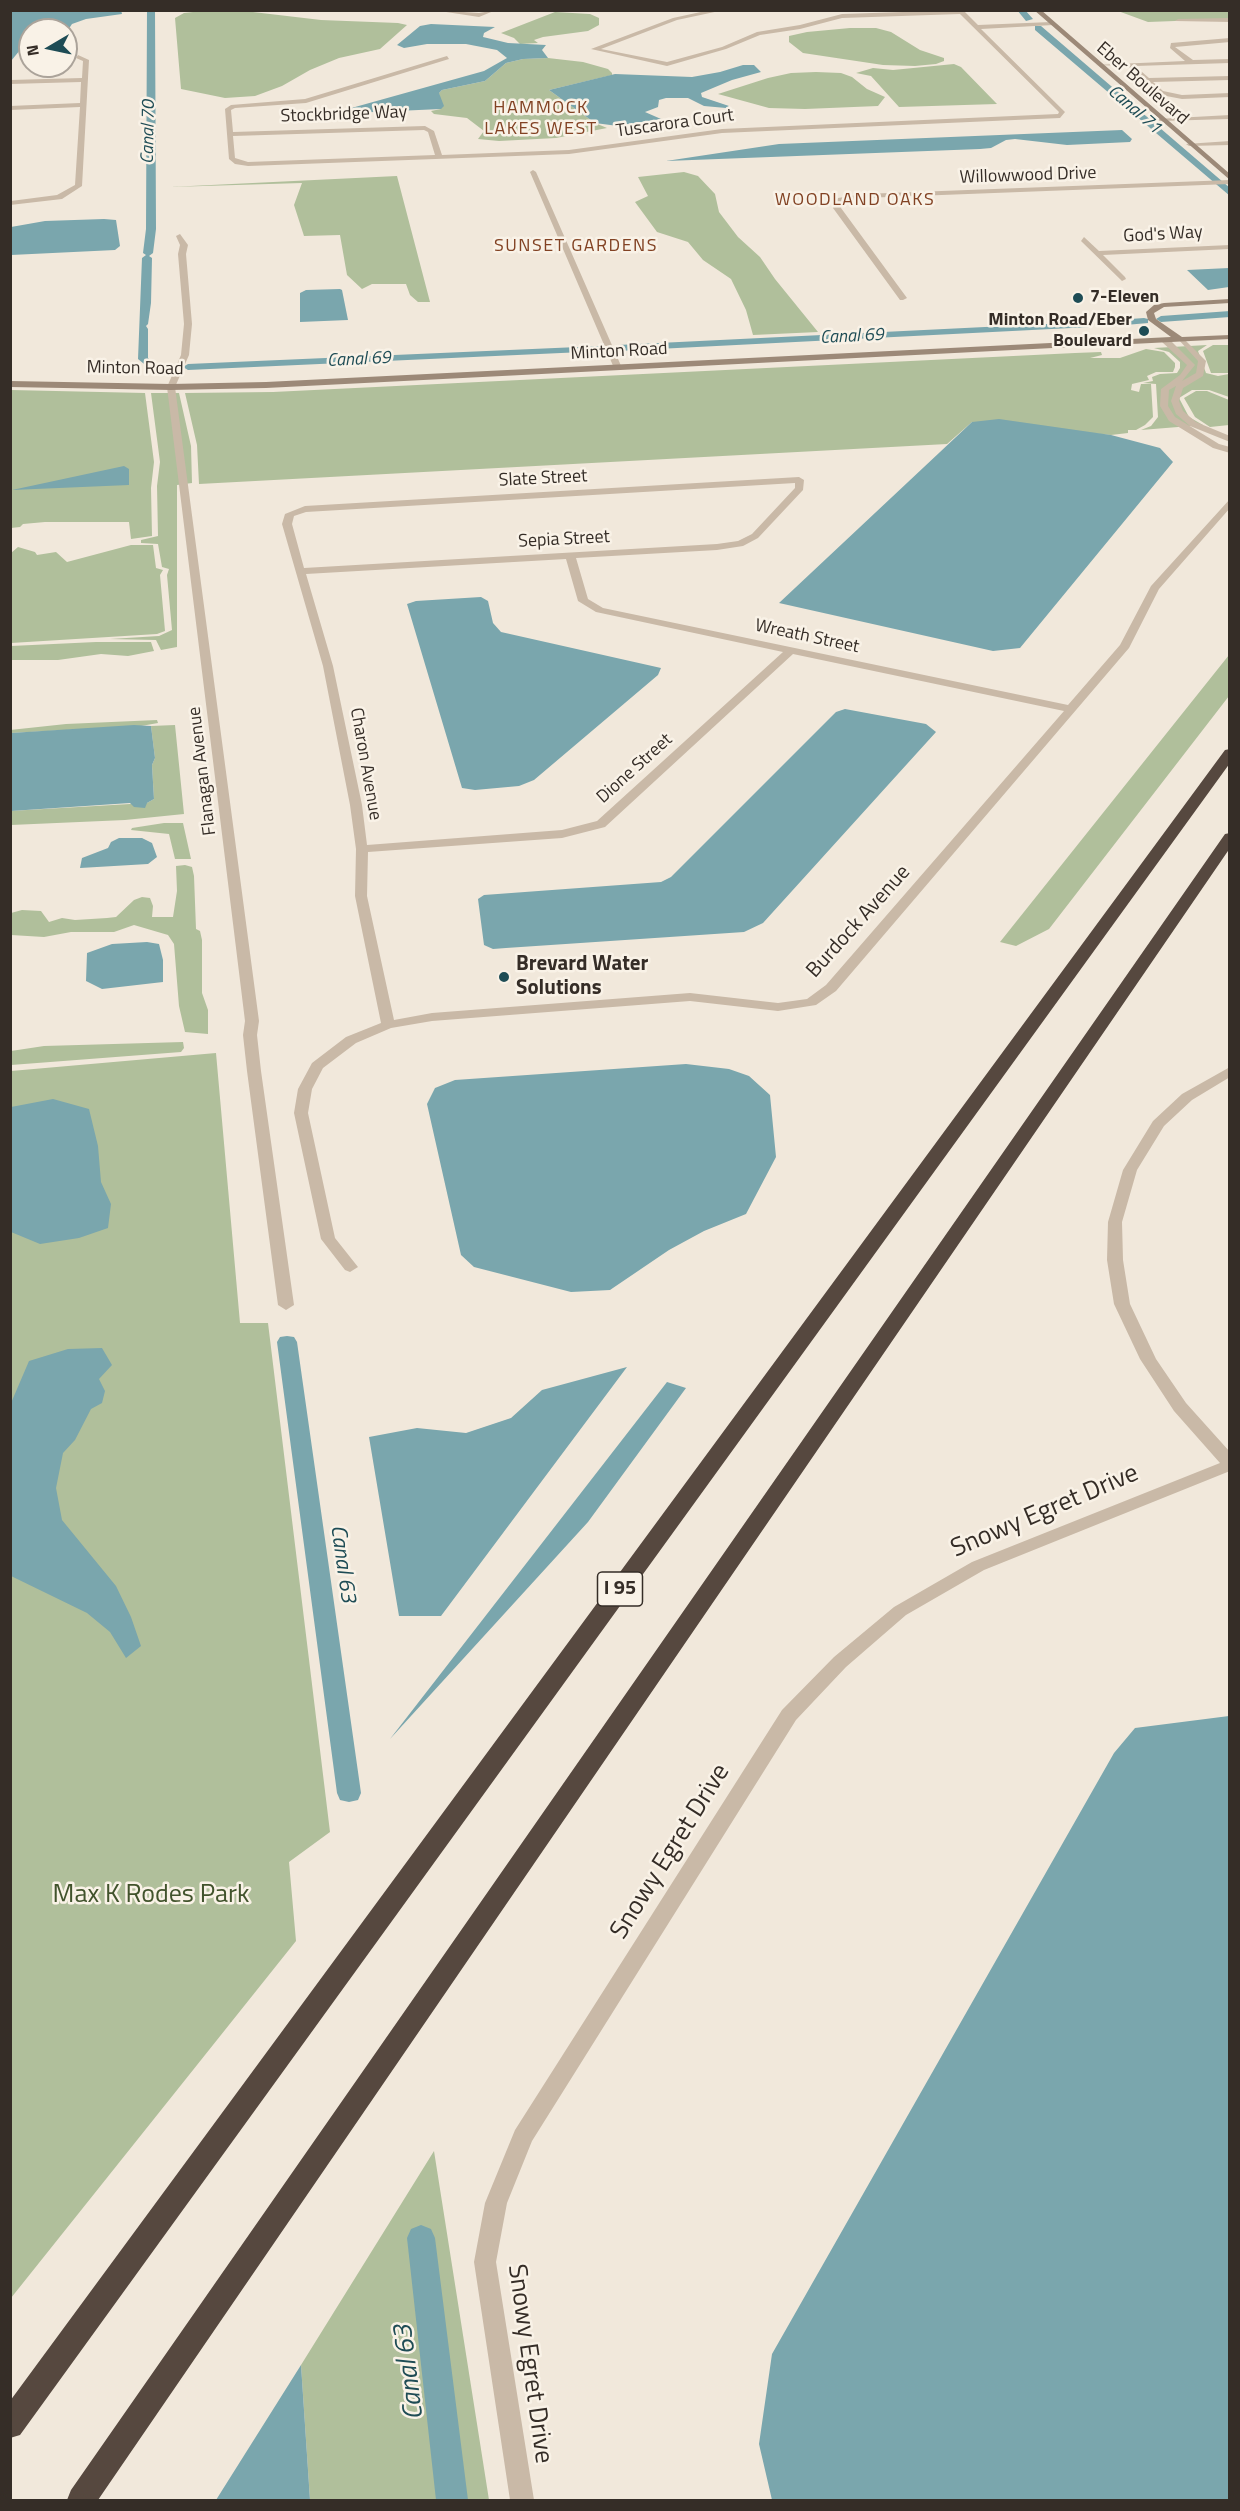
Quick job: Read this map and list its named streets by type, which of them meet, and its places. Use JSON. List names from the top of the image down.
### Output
{
  "streets": {
    "highway": ["I 95"],
    "main road": ["Eber Boulevard", "Minton Road"],
    "street": [
      "Stockbridge Way",
      "Tuscarora Court",
      "Willowwood Drive",
      "God's Way",
      "Slate Street",
      "Sepia Street",
      "Wreath Street",
      "Charon Avenue",
      "Dione Street",
      "Flanagan Avenue",
      "Burdock Avenue",
      "Snowy Egret Drive"
    ]
  },
  "crossings": [
    ["Eber Boulevard", "Willowwood Drive"],
    ["Stockbridge Way", "Tuscarora Court"],
    ["Minton Road", "Flanagan Avenue"],
    ["Slate Street", "Sepia Street"],
    ["Slate Street", "Charon Avenue"],
    ["Sepia Street", "Wreath Street"],
    ["Sepia Street", "Charon Avenue"],
    ["Wreath Street", "Dione Street"],
    ["Wreath Street", "Burdock Avenue"],
    ["Charon Avenue", "Dione Street"],
    ["Charon Avenue", "Burdock Avenue"]
  ],
  "districts": ["HAMMOCK LAKES WEST", "WOODLAND OAKS", "SUNSET GARDENS"],
  "water": [
    "Canal 71",
    "Canal 70",
    "Canal 69",
    "Canal 63"
  ],
  "parks": ["Max K Rodes Park"],
  "places": ["7-Eleven", "Minton Road/Eber Boulevard", "Brevard Water Solutions"],
  "north": "left"
}
